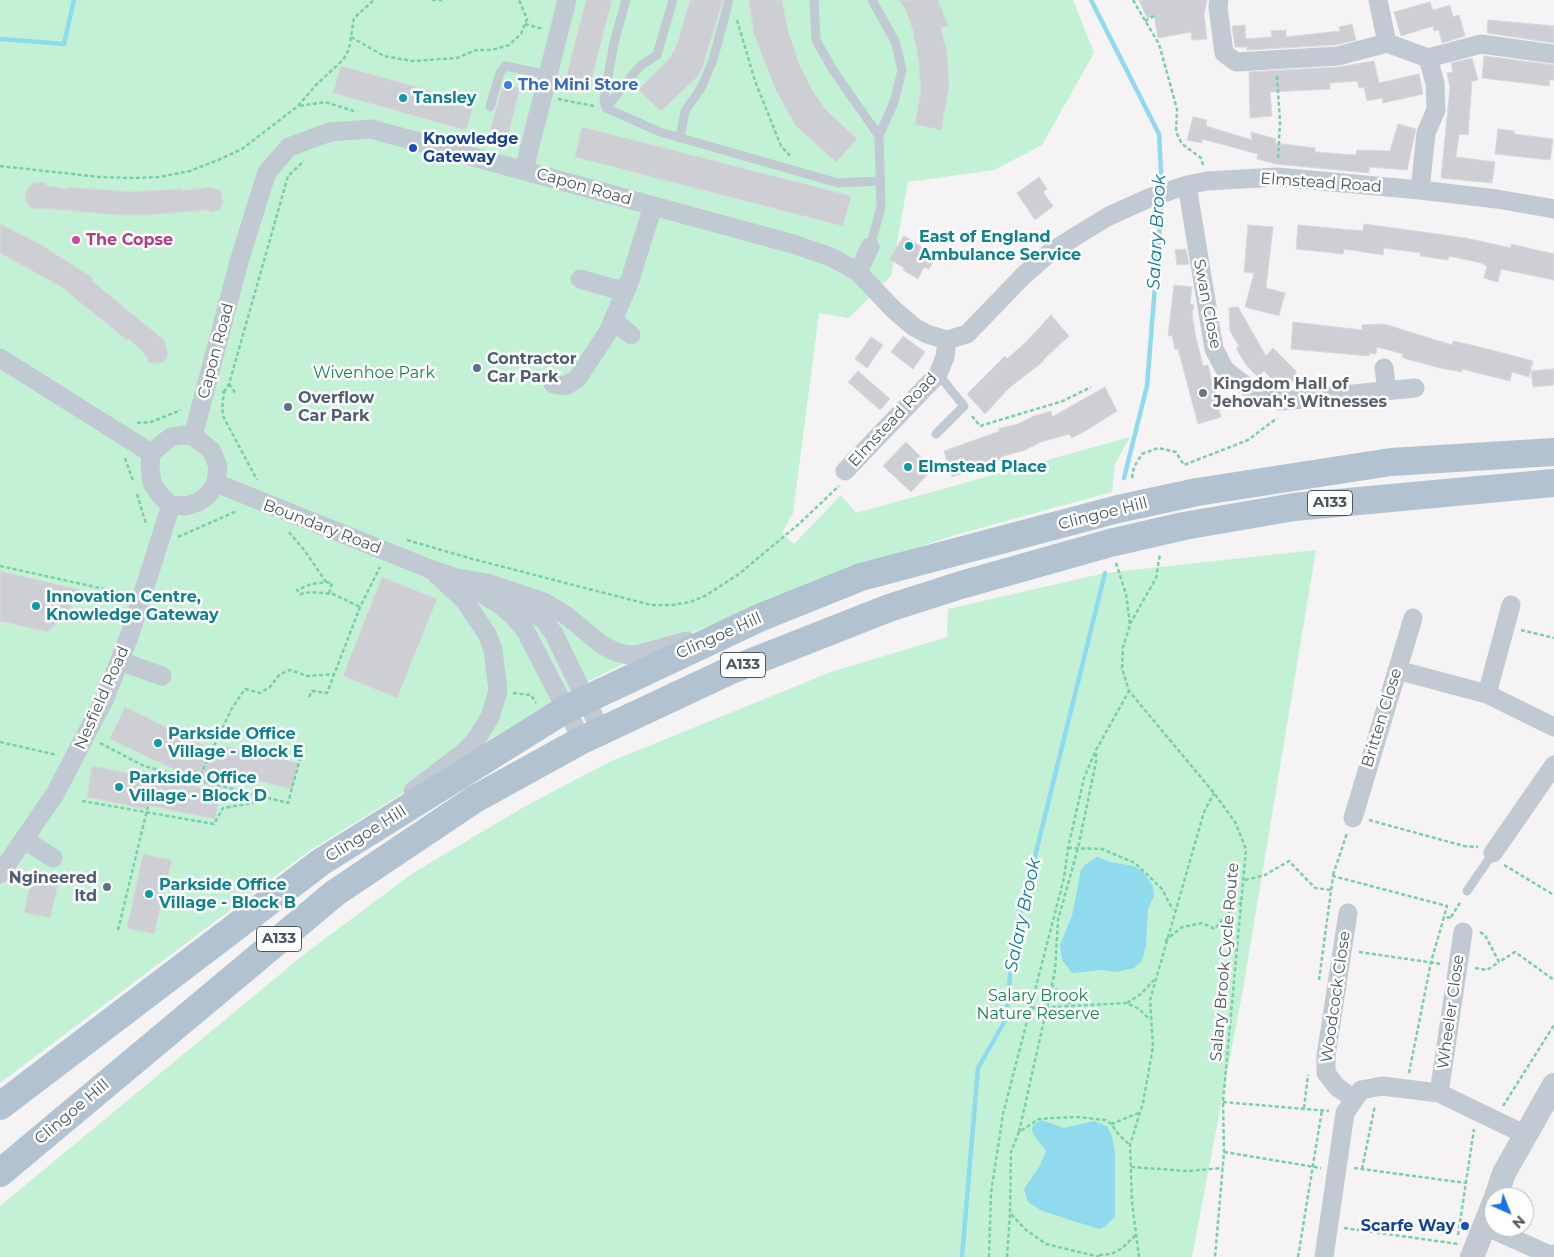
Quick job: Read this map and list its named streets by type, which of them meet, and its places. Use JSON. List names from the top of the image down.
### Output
{
  "streets": {
    "main road": ["A133", "Clingoe Hill"],
    "street": [
      "Elmstead Road",
      "Capon Road",
      "Swan Close",
      "Boundary Road",
      "Nesfield Road",
      "Britten Close",
      "Woodcock Close",
      "Wheeler Close"
    ],
    "path": ["Salary Brook Cycle Route"]
  },
  "crossings": [
    ["Elmstead Road", "Capon Road"],
    ["Elmstead Road", "Swan Close"],
    ["Capon Road", "Boundary Road"],
    ["Capon Road", "Nesfield Road"],
    ["Clingoe Hill", "Boundary Road"],
    ["Boundary Road", "Nesfield Road"]
  ],
  "water": ["Salary Brook"],
  "parks": ["Wivenhoe Park", "Salary Brook Nature Reserve"],
  "places": [
    "The Mini Store",
    "Tansley",
    "Knowledge Gateway",
    "The Copse",
    "East of England Ambulance Service",
    "Contractor Car Park",
    "Kingdom Hall of Jehovah's Witnesses",
    "Overflow Car Park",
    "Elmstead Place",
    "Innovation Centre, Knowledge Gateway",
    "Parkside Office Village - Block E",
    "Parkside Office Village - Block D",
    "Ngineered ltd",
    "Parkside Office Village - Block B",
    "Scarfe Way"
  ],
  "north": "bottom right"
}
